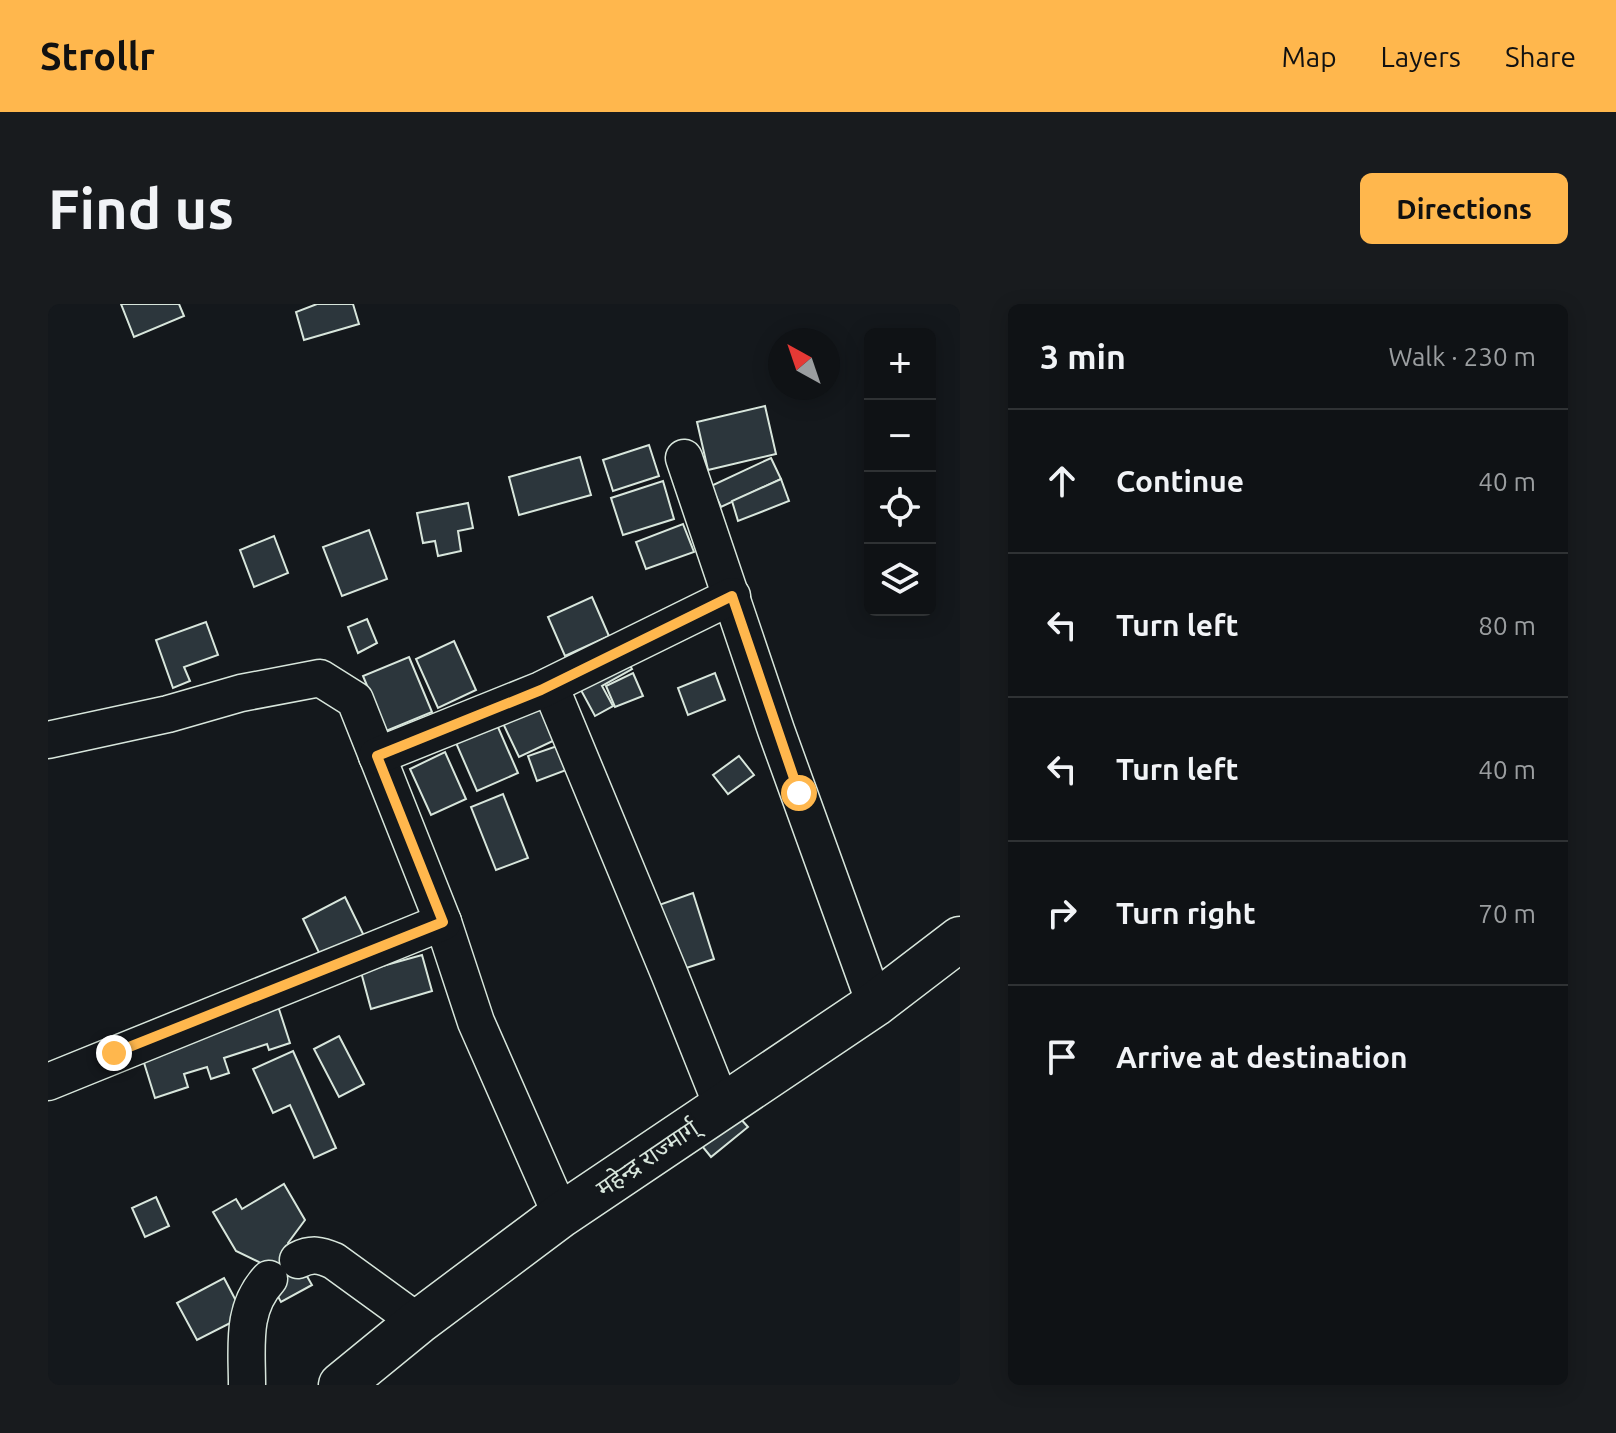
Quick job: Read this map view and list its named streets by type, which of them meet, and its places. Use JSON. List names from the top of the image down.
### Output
{
  "streets": {
    "highway": ["महेन्द्र राज्मार्ग्"]
  },
  "north": "top left",
  "page": {
    "header": "Strollr",
    "nav": ["Map", "Layers", "Share"],
    "buttons": "Directions",
    "title": "Find us",
    "heading": ["3 min", "Walk · 230 m"],
    "map_buttons": ["+", "−"],
    "list": [
      ["Continue", "40 m"],
      ["Turn left", "80 m"],
      ["Turn left", "40 m"],
      ["Turn right", "70 m"],
      "Arrive at destination"
    ]
  }
}
